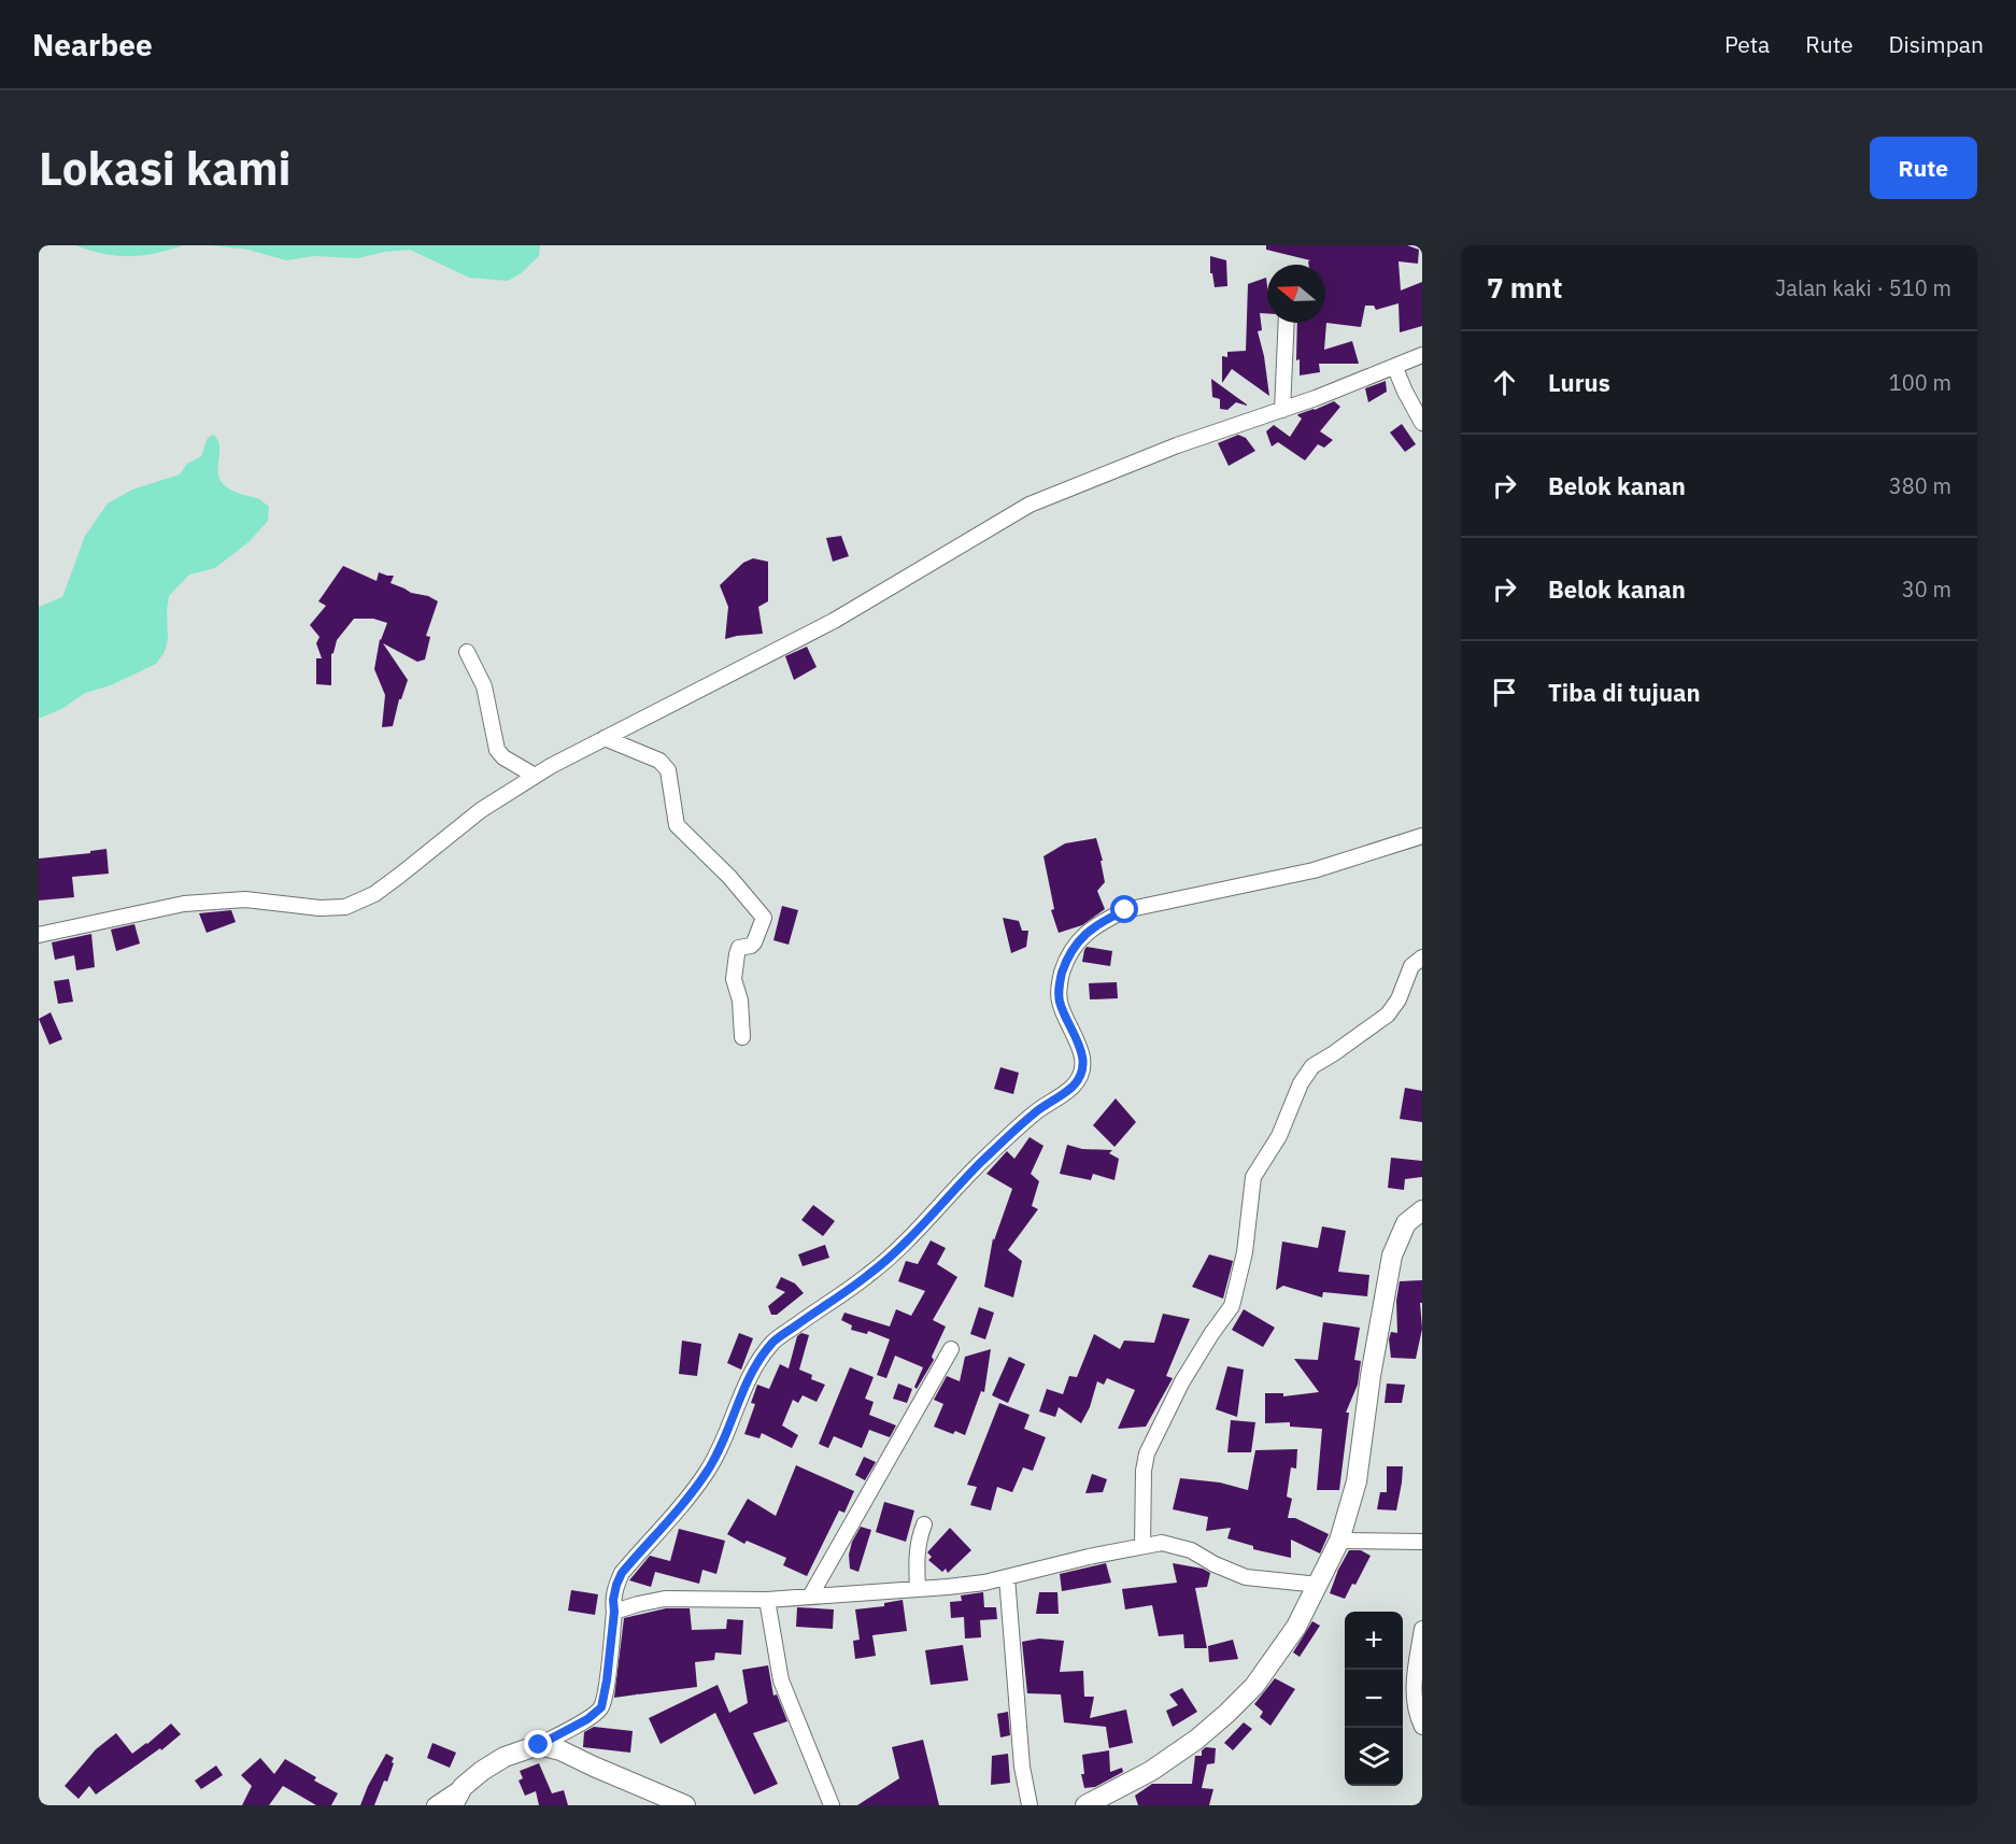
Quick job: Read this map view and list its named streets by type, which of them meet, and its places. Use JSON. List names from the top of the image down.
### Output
{
  "north": "left",
  "page": {
    "header": "Nearbee",
    "nav": ["Peta", "Rute", "Disimpan"],
    "buttons": "Rute",
    "title": "Lokasi kami",
    "heading": ["7 mnt", "Jalan kaki · 510 m"],
    "list": [
      ["Lurus", "100 m"],
      ["Belok kanan", "380 m"],
      ["Belok kanan", "30 m"],
      "Tiba di tujuan"
    ],
    "map_buttons": ["+", "−"]
  }
}
